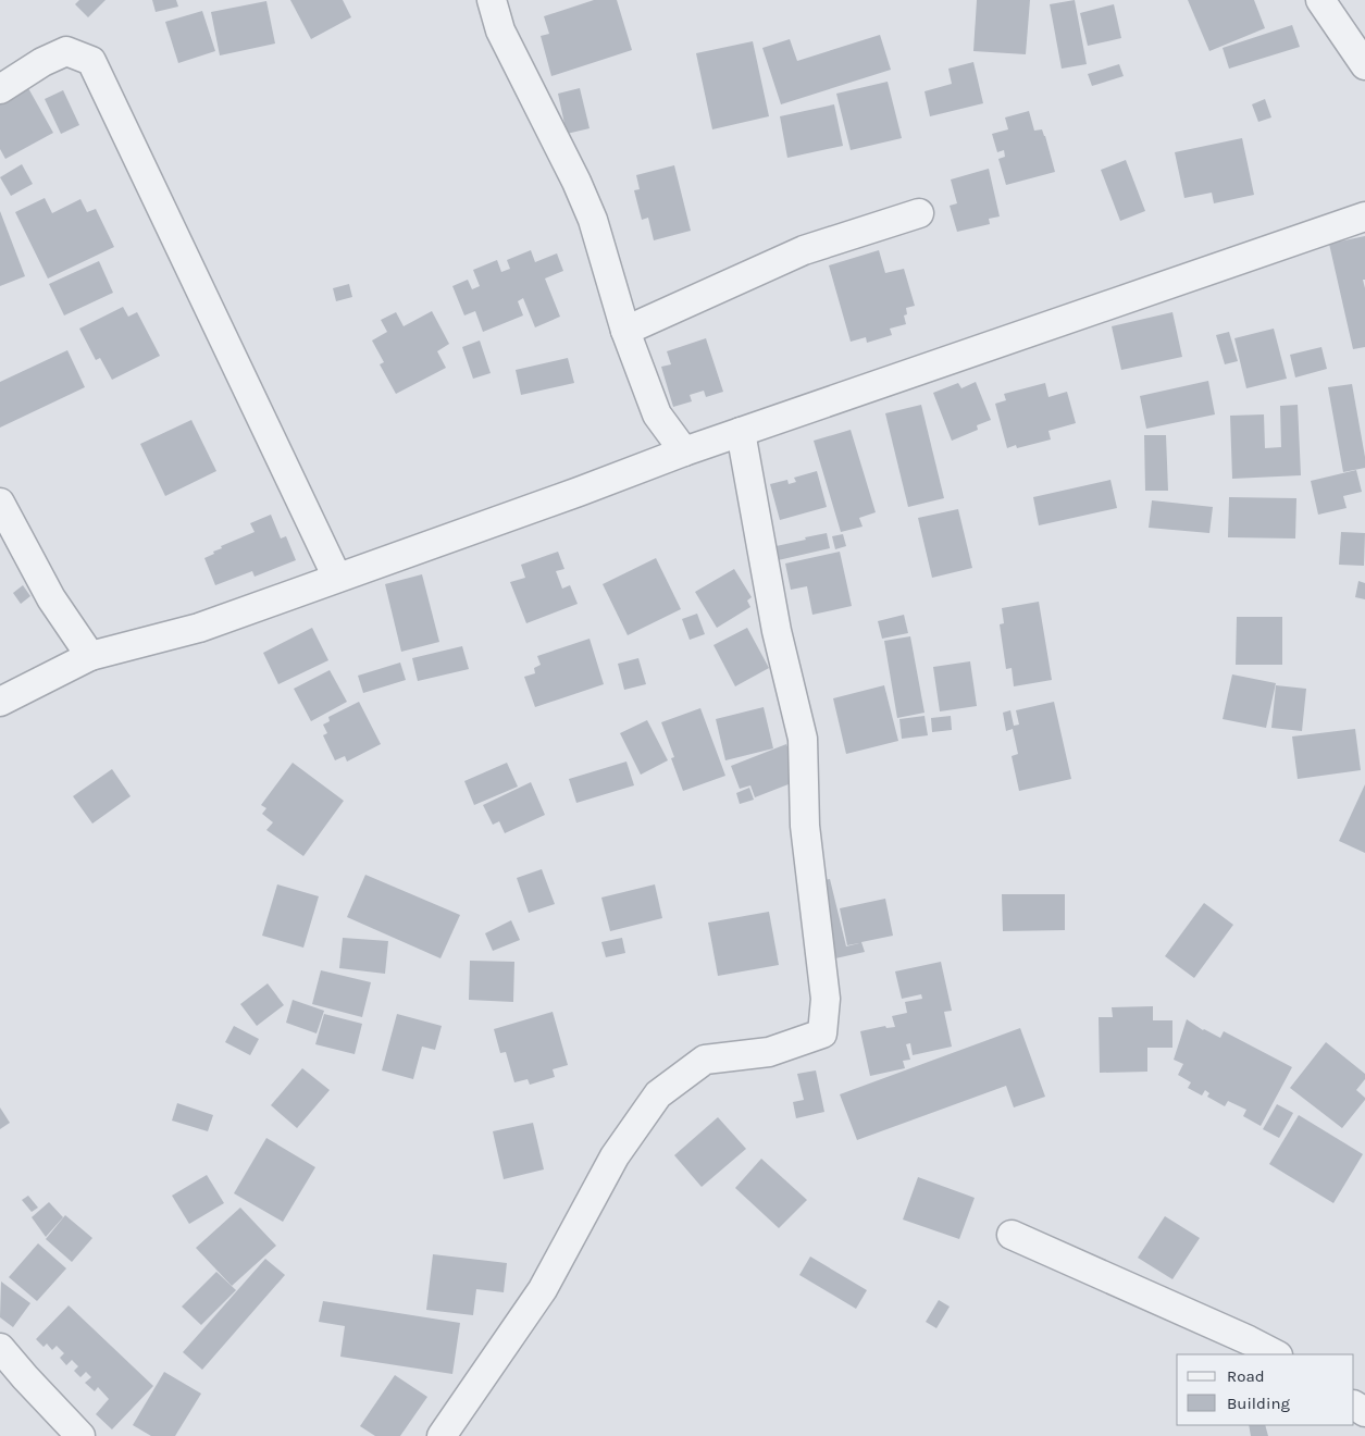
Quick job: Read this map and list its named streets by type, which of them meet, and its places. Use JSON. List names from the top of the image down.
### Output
{
  "legend": ["Road", "Building"]
}
